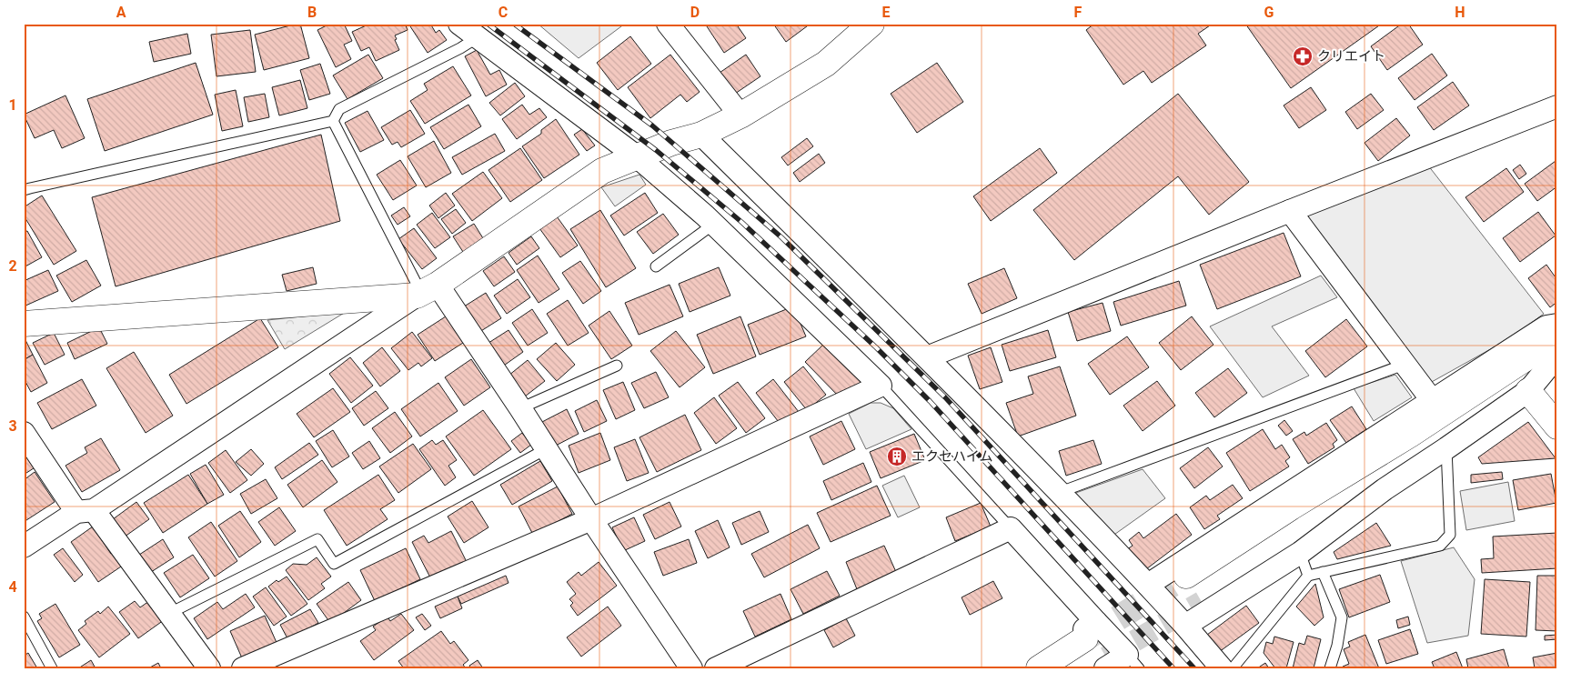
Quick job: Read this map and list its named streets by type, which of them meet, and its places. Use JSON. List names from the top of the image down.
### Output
{
  "places": {
    "pharmacy": ["クリエイト"],
    "building": ["エクセハイム"]
  },
  "grid": {
    "columns": [
      "A",
      "B",
      "C",
      "D",
      "E",
      "F",
      "G",
      "H"
    ],
    "rows": [
      "1",
      "2",
      "3",
      "4"
    ]
  }
}
